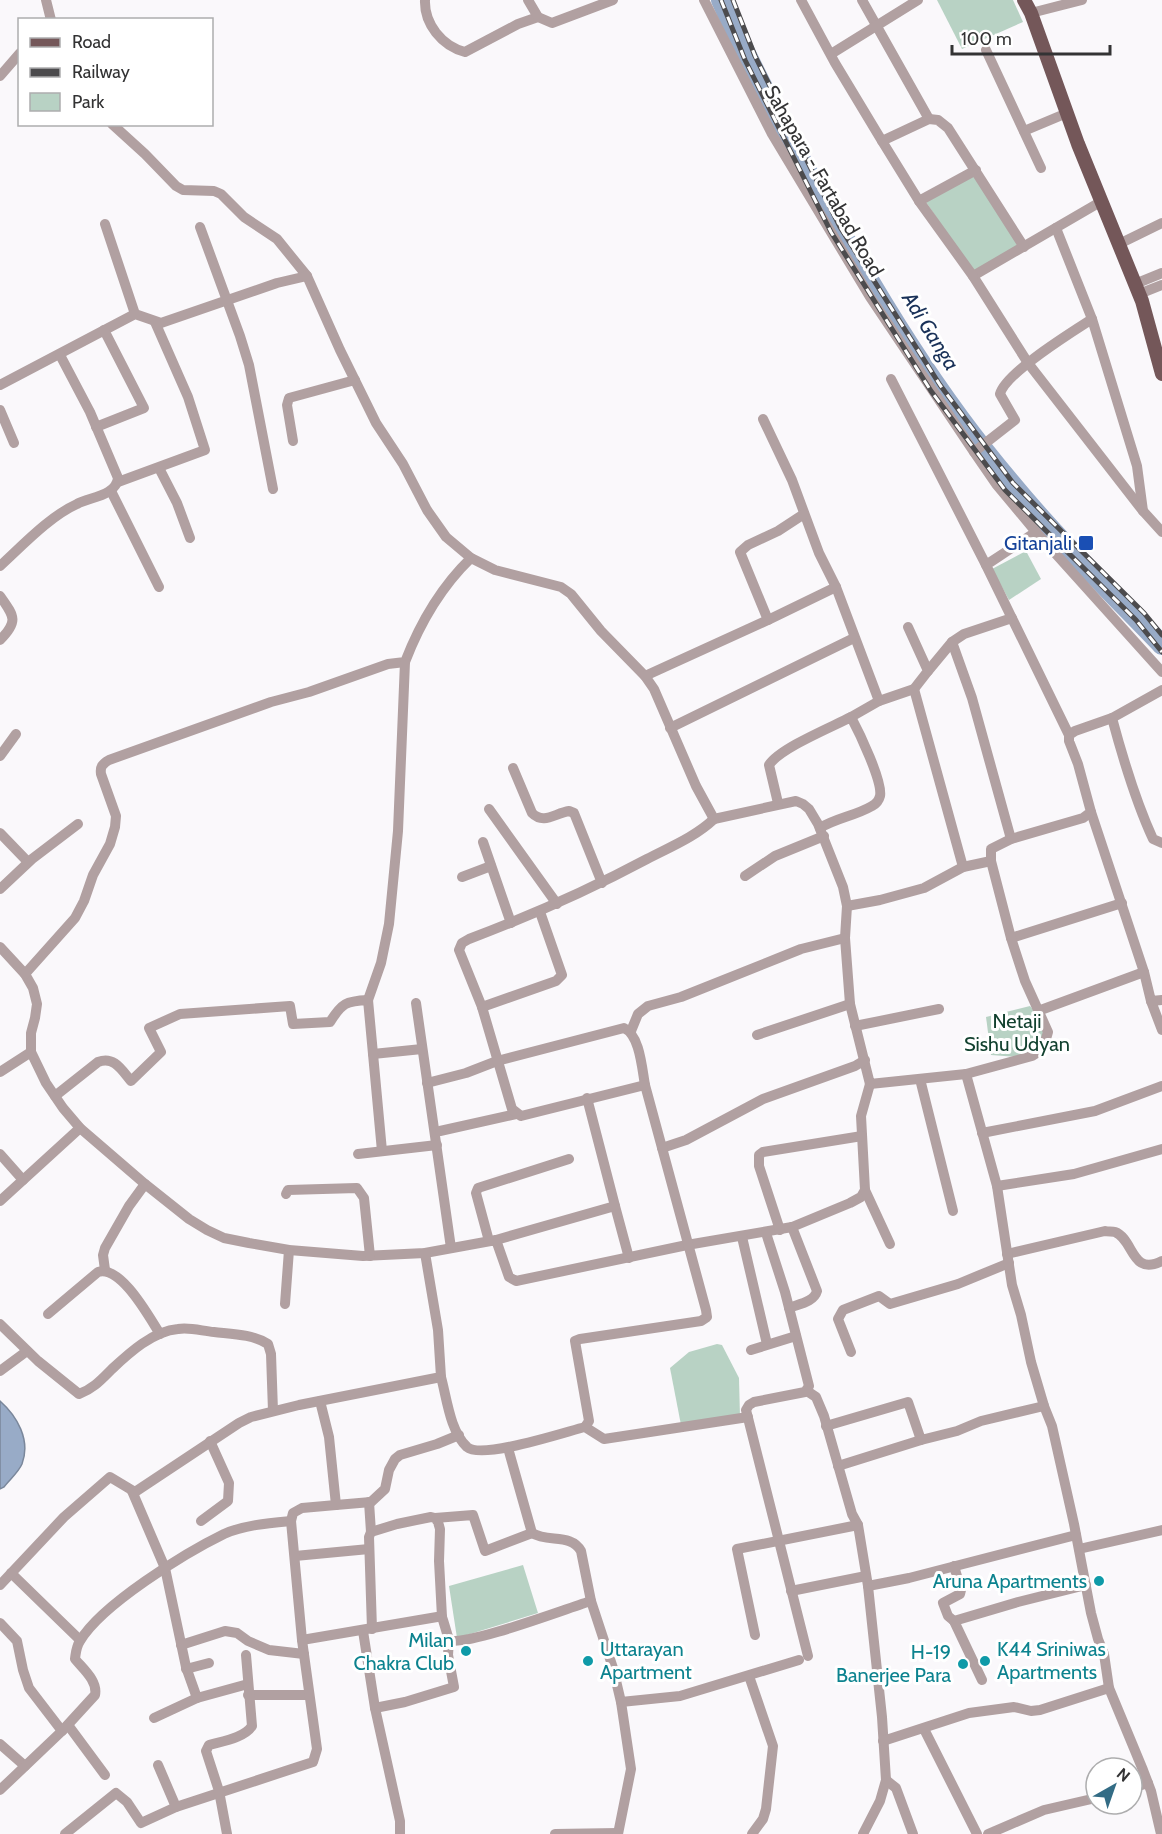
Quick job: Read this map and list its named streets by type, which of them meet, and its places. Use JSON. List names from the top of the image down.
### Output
{
  "streets": {
    "street": ["Sahapara - Fartabad Road"]
  },
  "water": ["Adi Ganga"],
  "parks": ["Netaji Sishu Udyan"],
  "places": {
    "transit": ["Gitanjali"],
    "other": [
      "Aruna Apartments",
      "Milan Chakra Club",
      "Uttarayan Apartment",
      "K44 Sriniwas Apartments",
      "H-19 Banerjee Para"
    ]
  },
  "legend": ["Road", "Railway", "Park"],
  "scale_bar": "100 m",
  "north": "top right"
}
